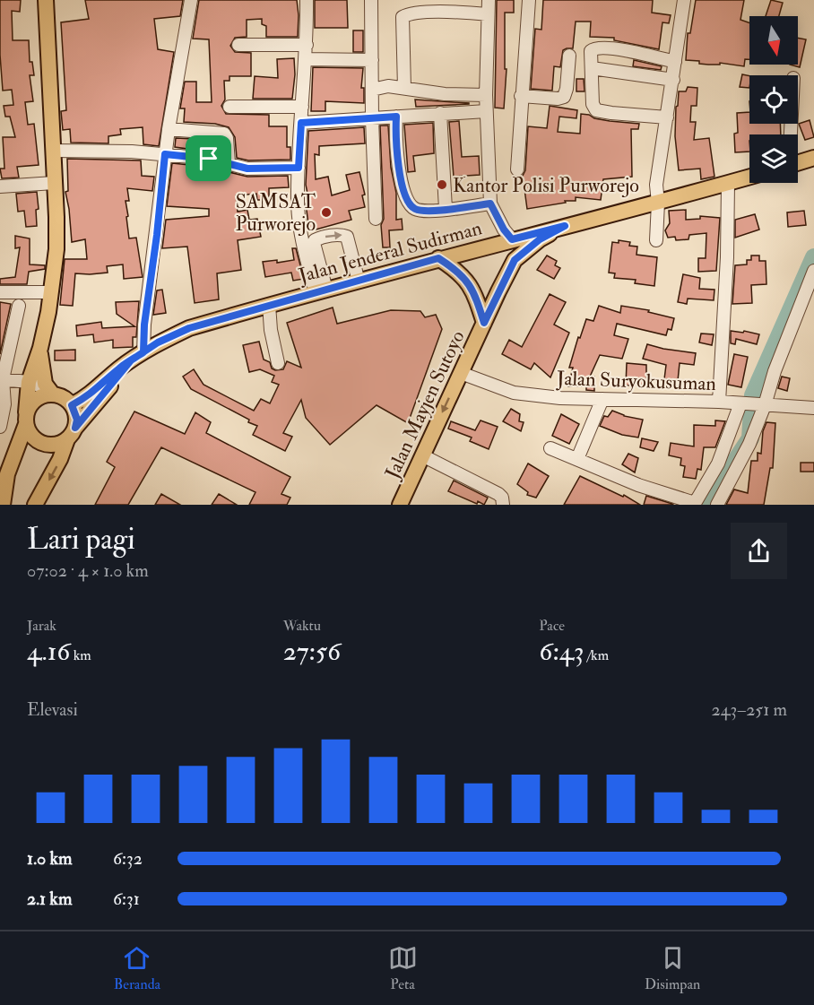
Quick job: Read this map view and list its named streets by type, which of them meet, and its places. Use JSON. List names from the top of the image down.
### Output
{
  "streets": {
    "main road": ["Jalan Jenderal Sudirman", "Jalan Mayjen Sutoyo"],
    "street": ["Jalan Suryokusuman"]
  },
  "crossings": [
    ["Jalan Jenderal Sudirman", "Jalan Mayjen Sutoyo"],
    ["Jalan Suryokusuman", "Jalan Mayjen Sutoyo"]
  ],
  "places": ["Kantor Polisi Purworejo", "SAMSAT Purworejo"],
  "north": "bottom",
  "page": {
    "heading": ["Lari pagi", "07:02 · 4 × 1.0 km"],
    "stats": [
      ["Jarak", "4.16 km"],
      ["Waktu", "27:56"],
      ["Pace", "6:43 /km"]
    ],
    "chart": ["Elevasi", "243–251 m"],
    "list": [
      {
        "name": "1.0 km",
        "note": "6:32"
      },
      {
        "name": "2.1 km",
        "note": "6:31"
      }
    ],
    "tabs": ["Beranda", "Peta", "Disimpan"]
  }
}
